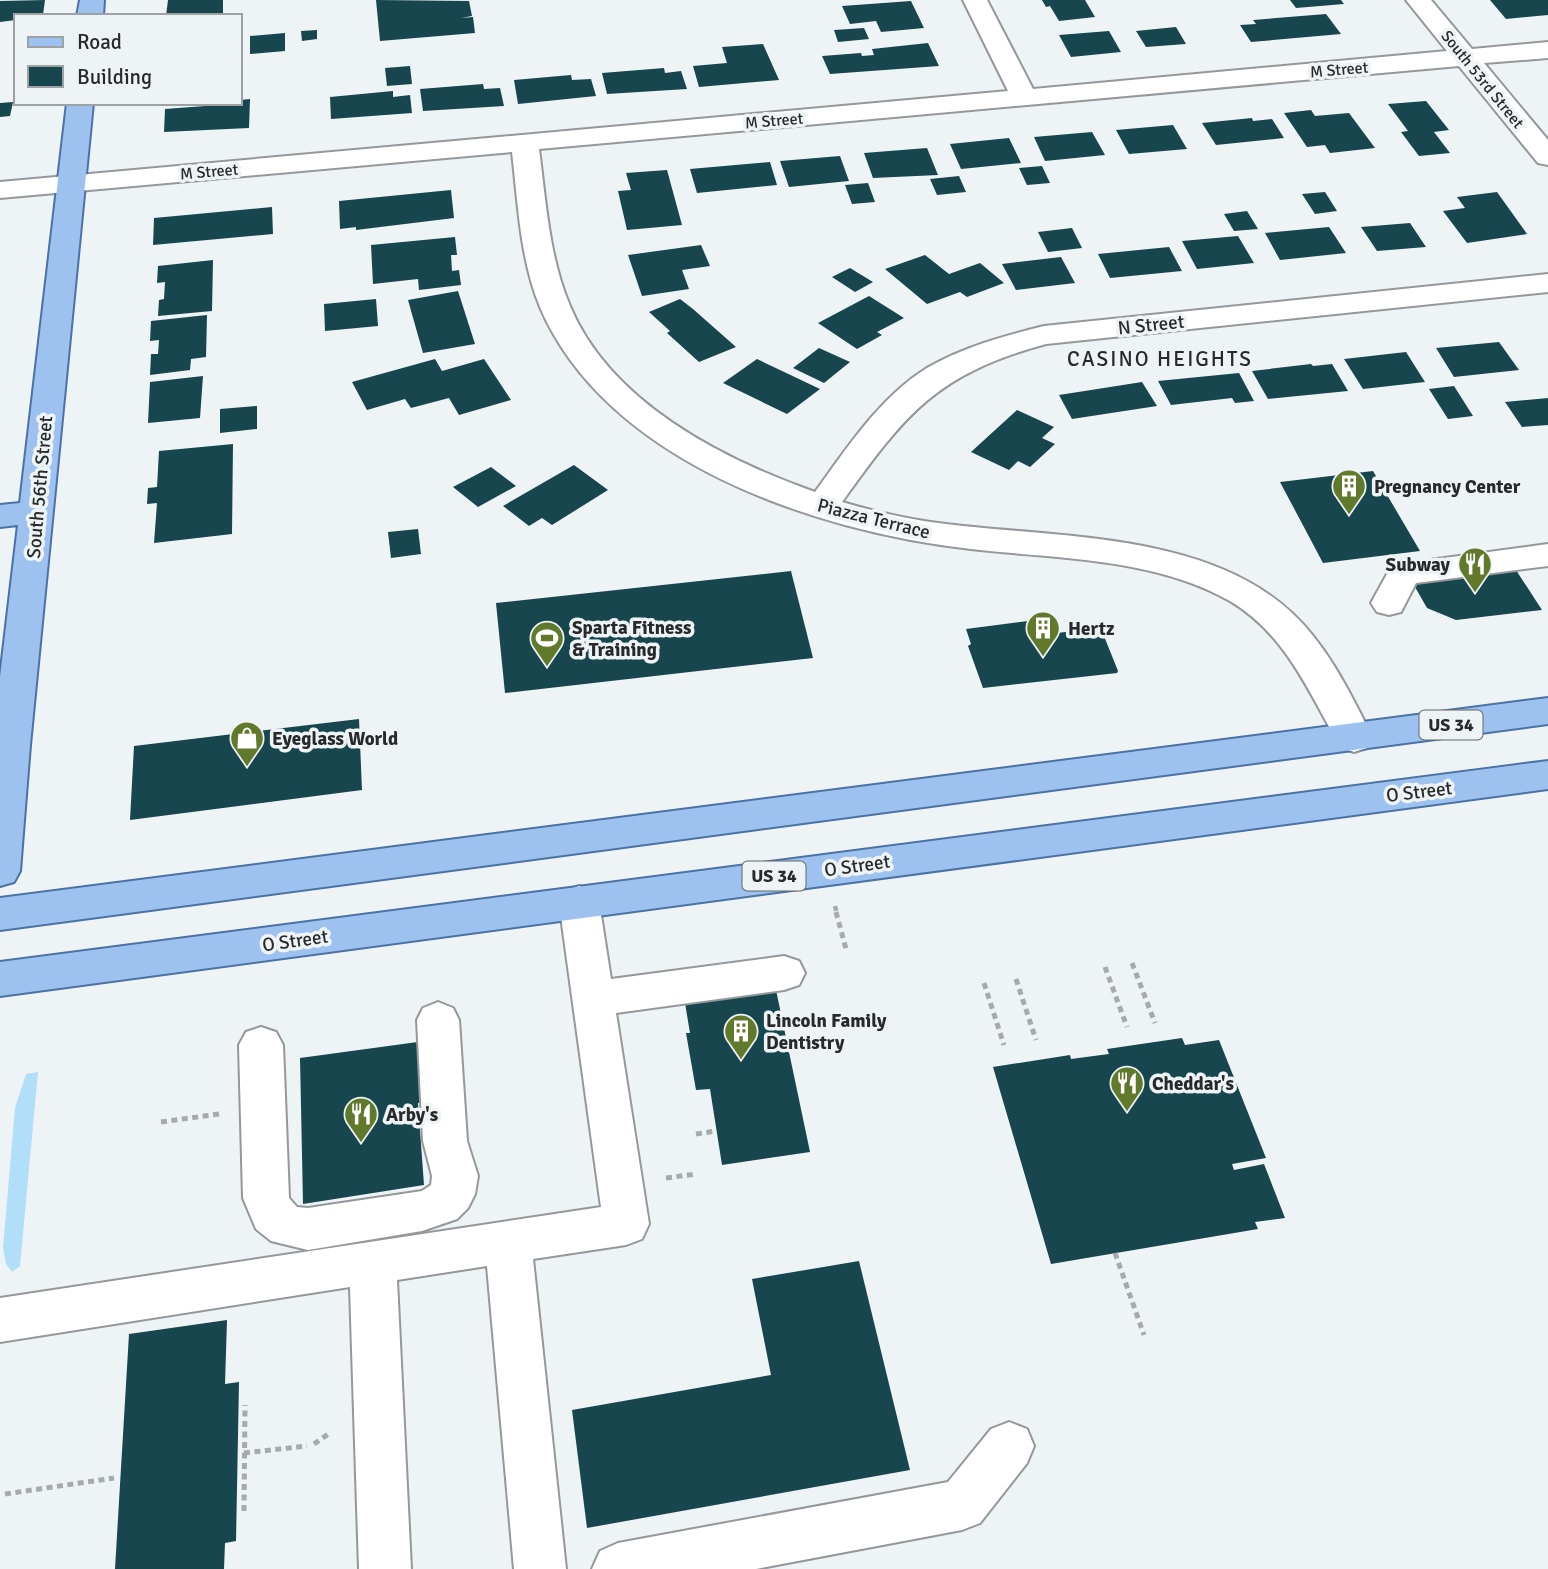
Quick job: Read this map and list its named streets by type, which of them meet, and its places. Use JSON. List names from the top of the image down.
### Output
{
  "streets": {
    "main road": ["South 56th Street", "US 34", "O Street"],
    "street": [
      "M Street",
      "South 53rd Street",
      "N Street",
      "Piazza Terrace"
    ]
  },
  "crossings": [
    ["M Street", "South 53rd Street"],
    ["M Street", "South 56th Street"],
    ["M Street", "Piazza Terrace"],
    ["N Street", "Piazza Terrace"],
    ["Piazza Terrace", "US 34"]
  ],
  "districts": ["CASINO HEIGHTS"],
  "places": {
    "building": ["Pregnancy Center", "Hertz", "Lincoln Family Dentistry"],
    "restaurant": ["Subway", "Cheddar's", "Arby's"],
    "sports": ["Sparta Fitness & Training"],
    "shop": ["Eyeglass World"]
  },
  "legend": ["Road", "Building"]
}
